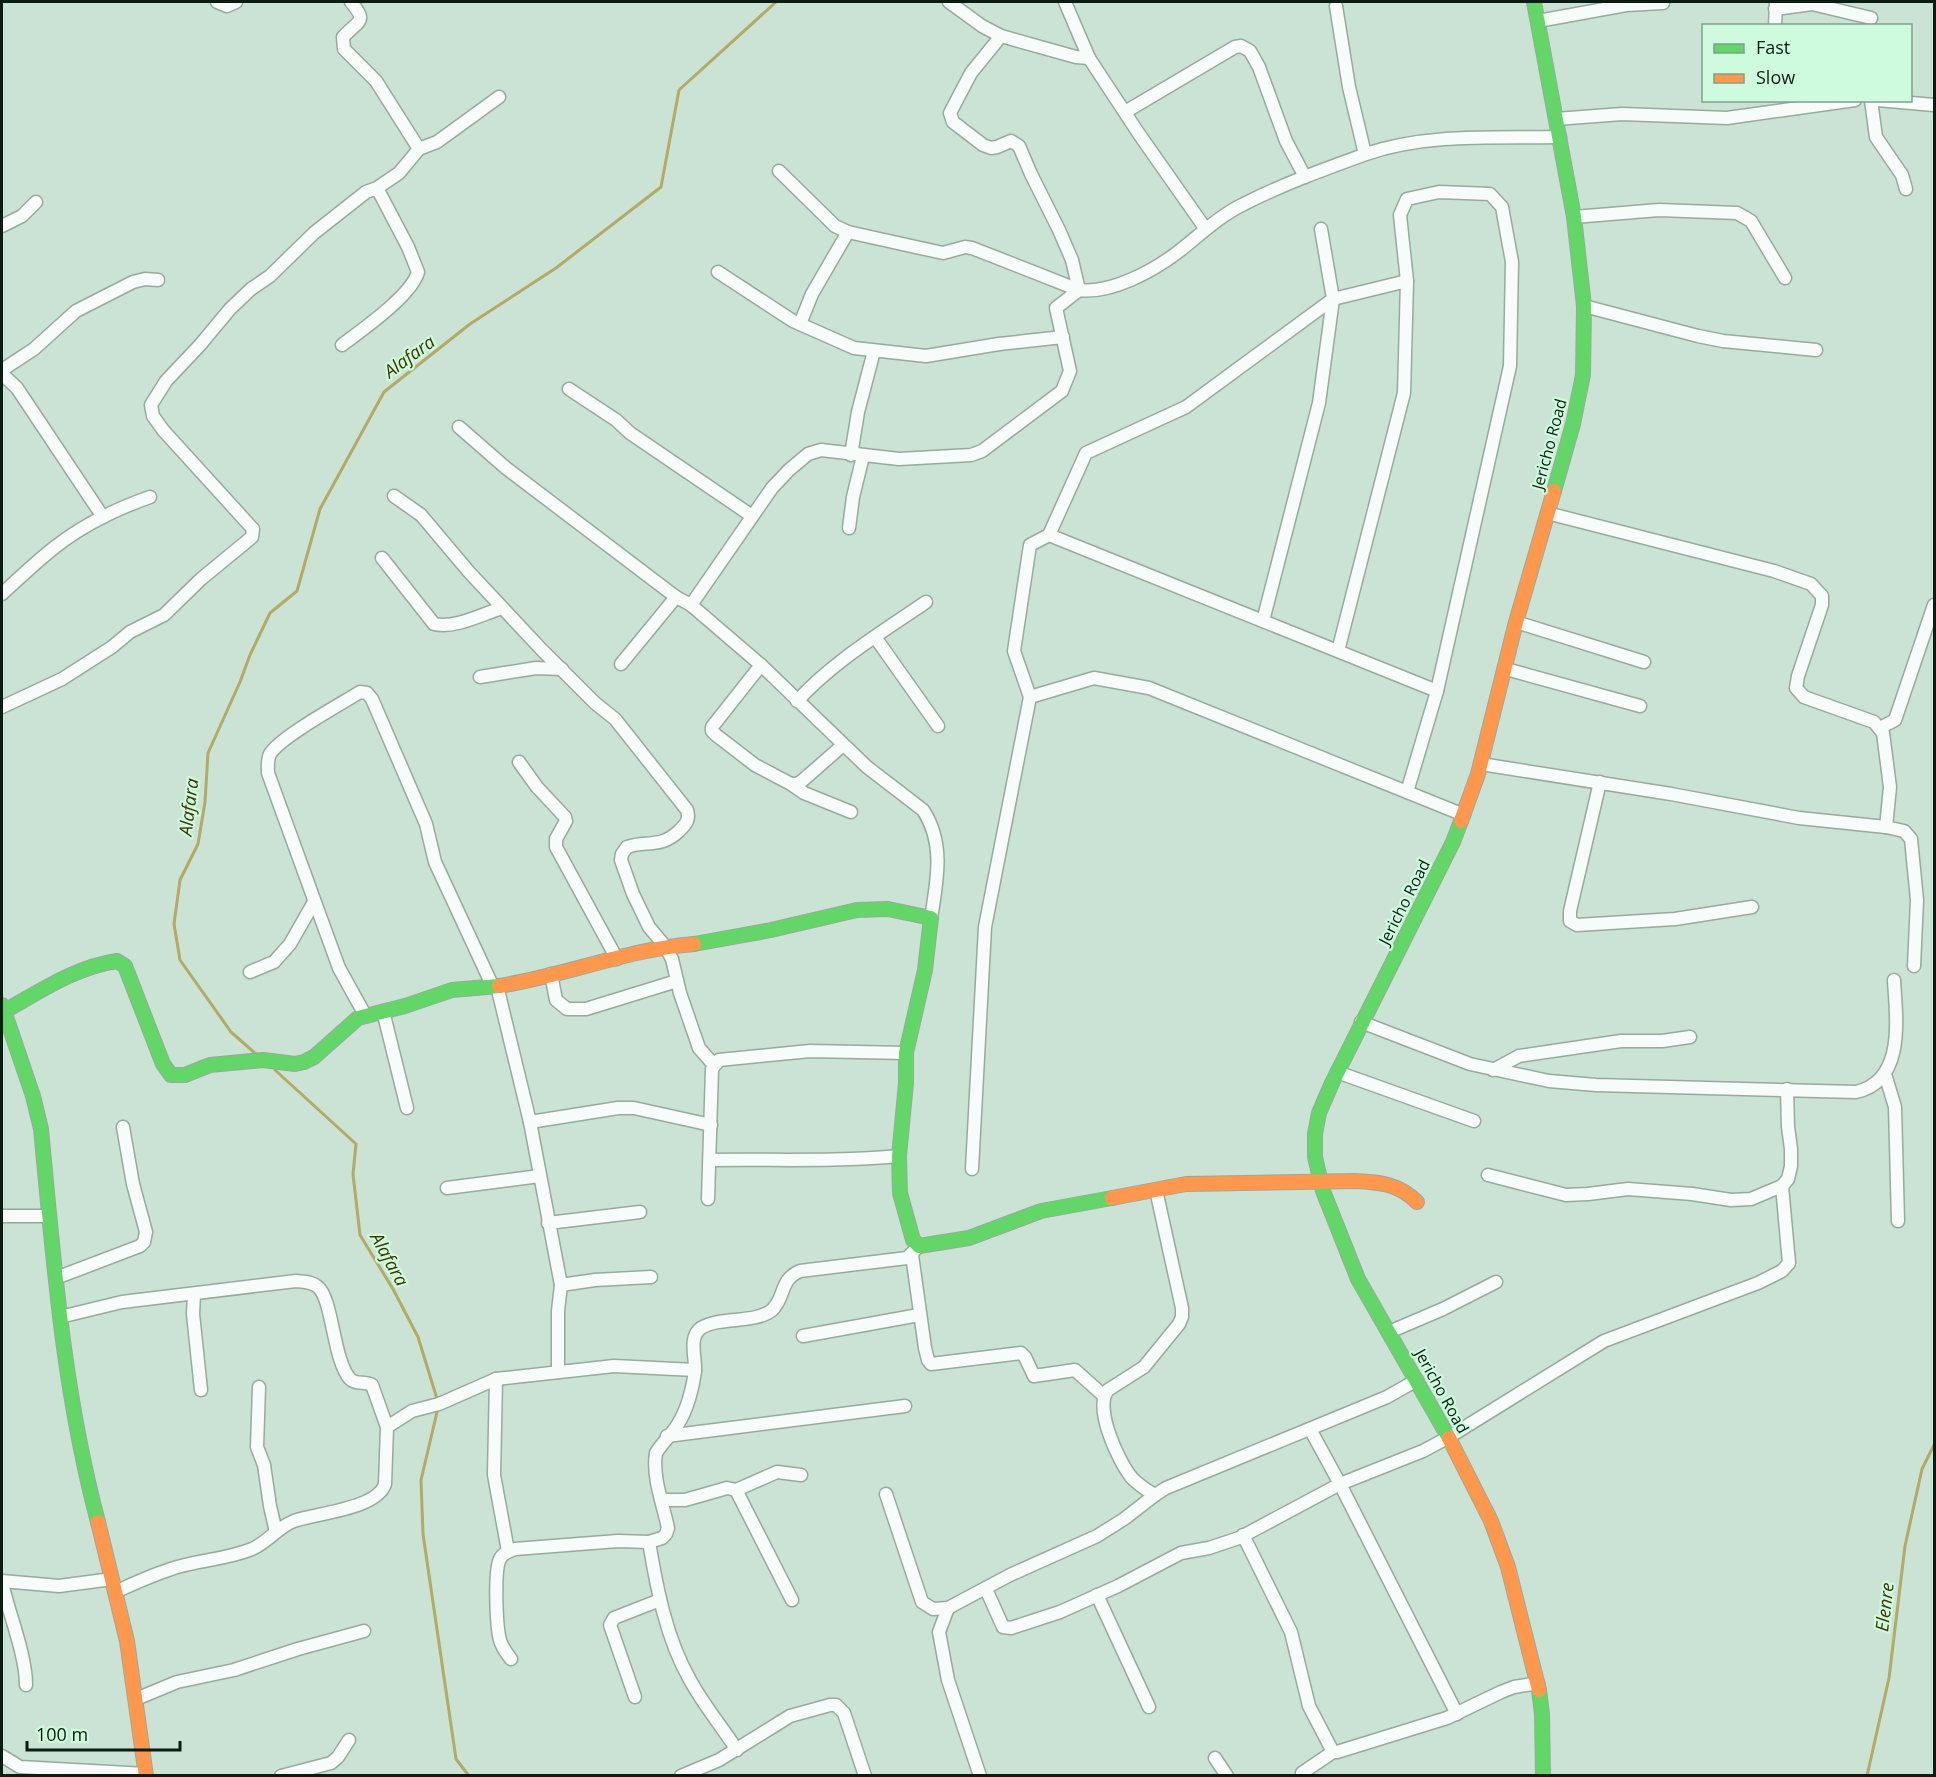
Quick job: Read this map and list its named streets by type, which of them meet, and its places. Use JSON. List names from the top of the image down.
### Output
{
  "streets": {
    "street": ["Jericho Road"]
  },
  "water": ["Alafara", "Elenre"],
  "legend": ["Fast", "Slow"],
  "scale_bar": "100 m"
}
